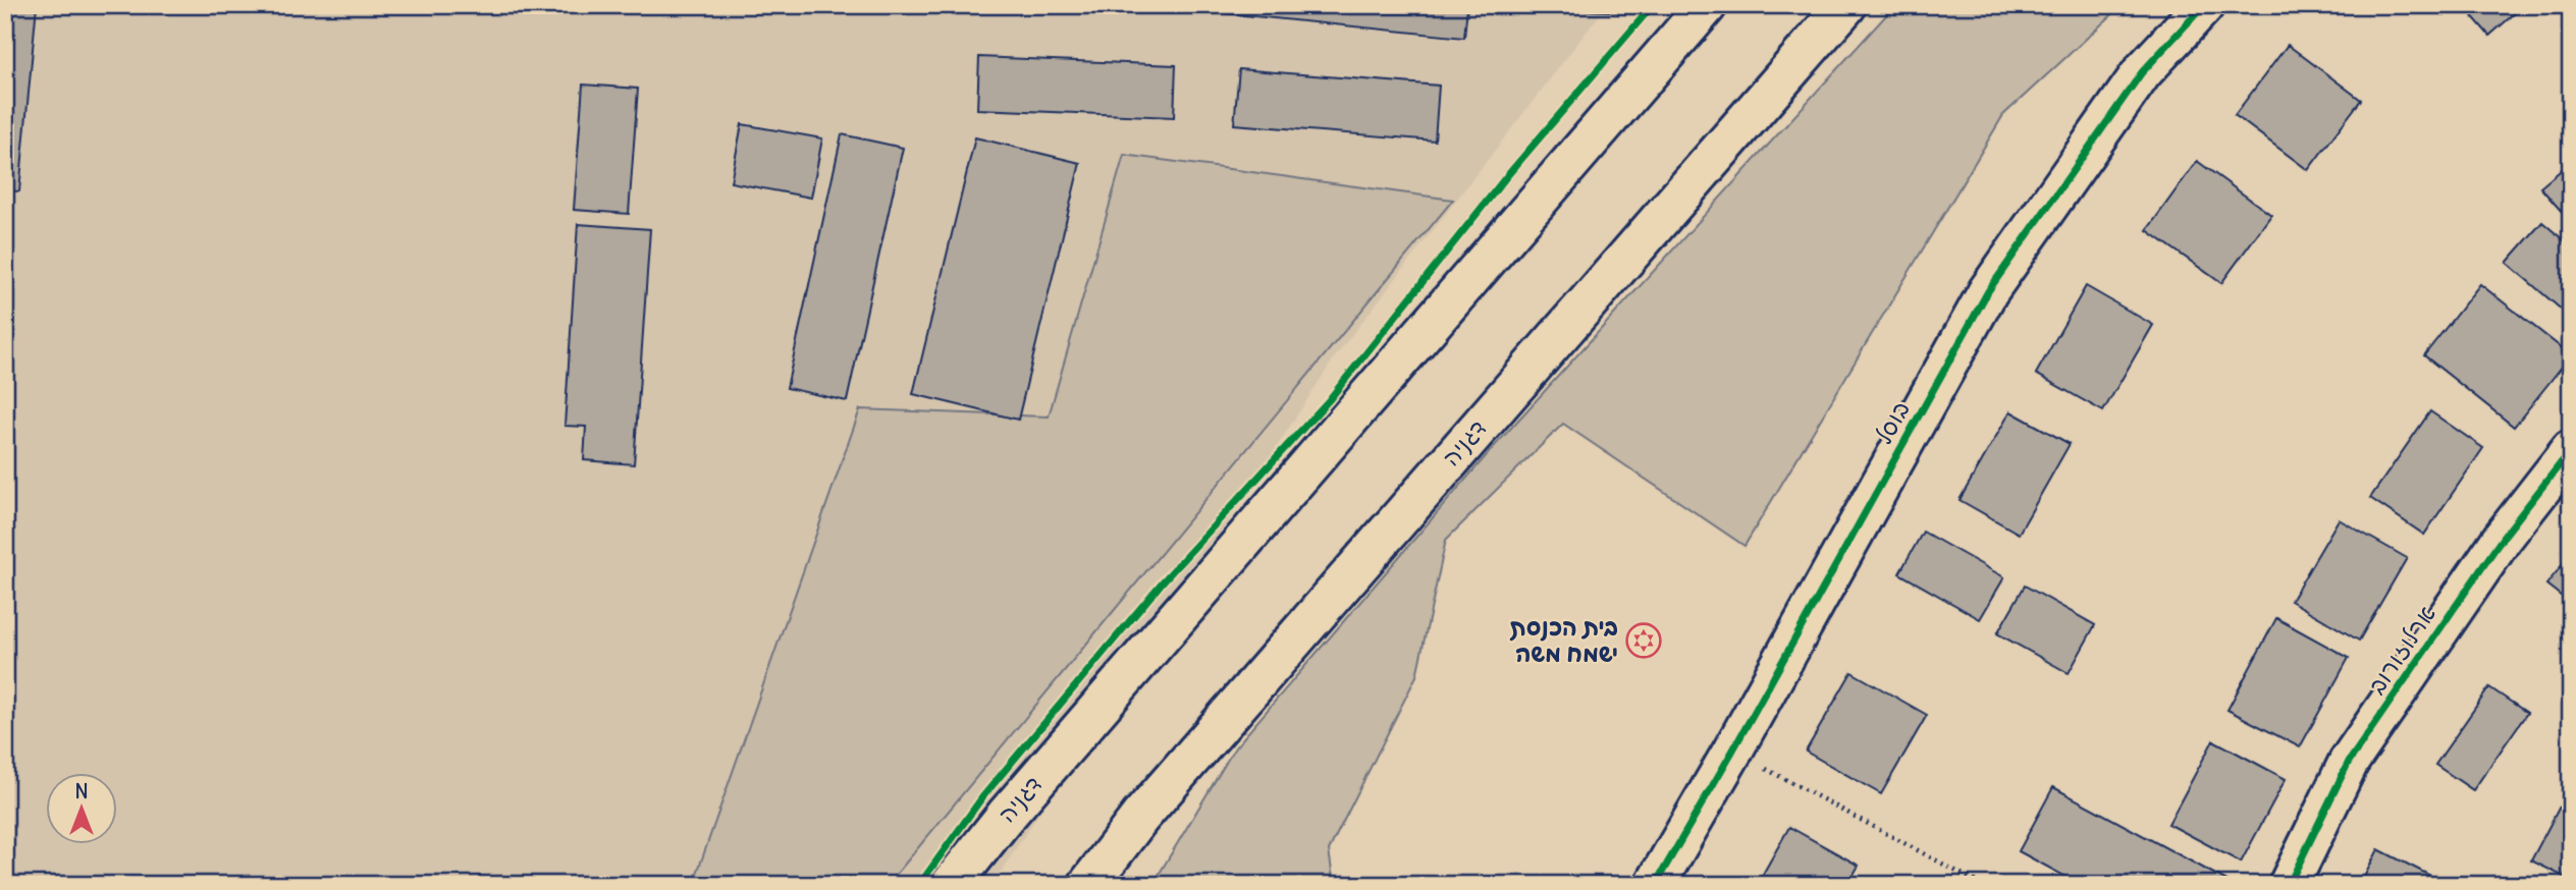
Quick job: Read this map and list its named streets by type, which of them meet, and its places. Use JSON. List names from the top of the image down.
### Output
{
  "streets": {
    "main road": ["בוסל", "דגניה", "ארלוזורוב"]
  },
  "places": {
    "synagogue": ["בית הכנסת ישמח משה"]
  },
  "north": "top"
}
